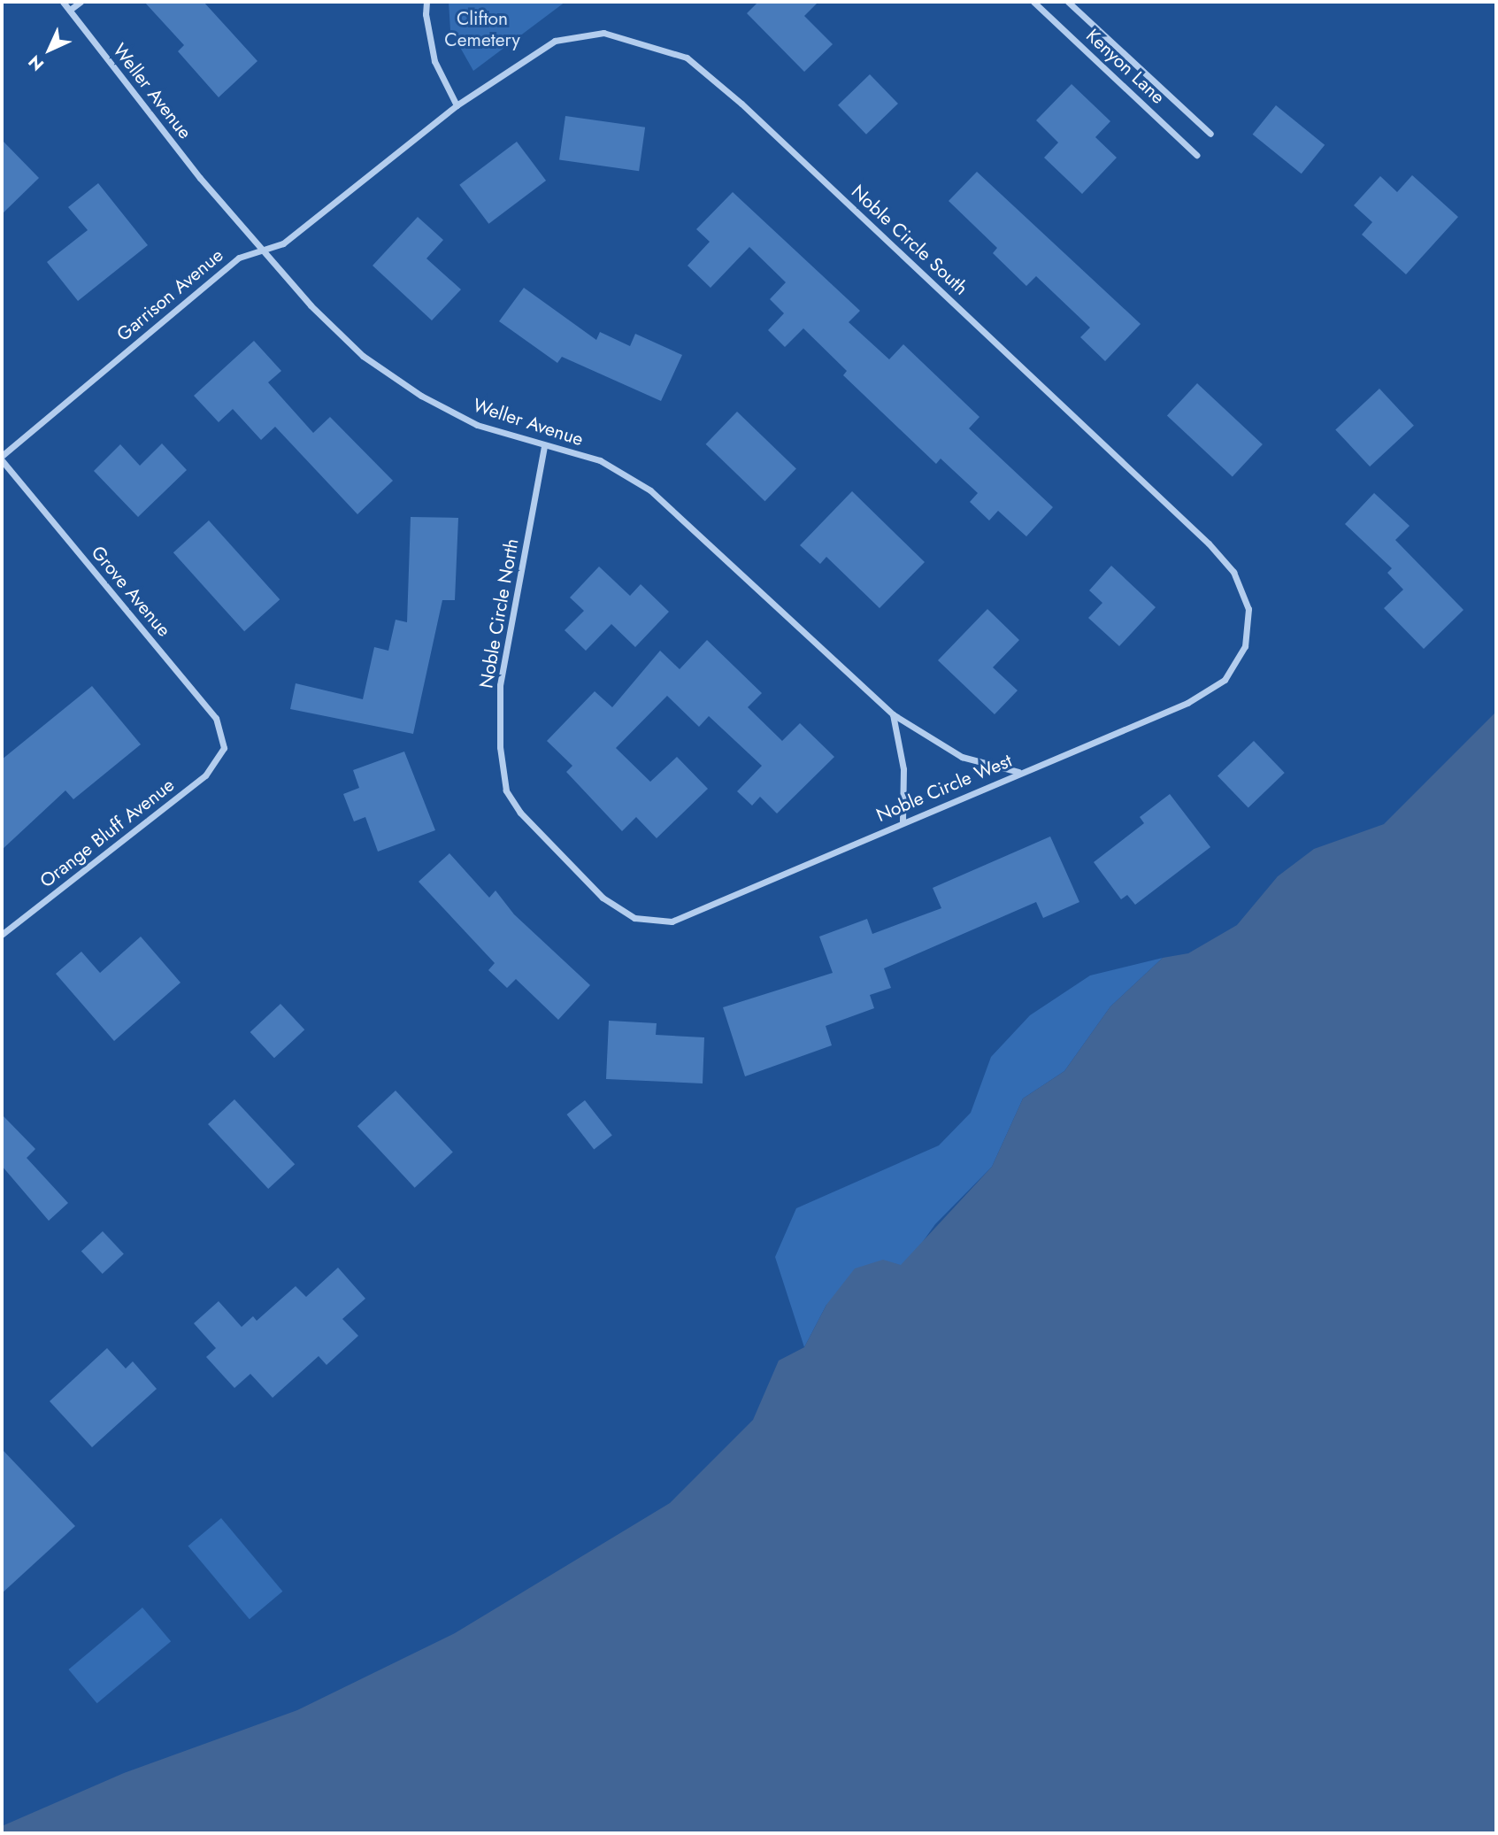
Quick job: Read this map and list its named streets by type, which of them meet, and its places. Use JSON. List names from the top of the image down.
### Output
{
  "streets": {
    "street": [
      "Kenyon Lane",
      "Weller Avenue",
      "Noble Circle South",
      "Garrison Avenue",
      "Grove Avenue",
      "Noble Circle North",
      "Noble Circle West",
      "Orange Bluff Avenue"
    ]
  },
  "crossings": [
    ["Weller Avenue", "Garrison Avenue"],
    ["Weller Avenue", "Noble Circle North"],
    ["Weller Avenue", "Noble Circle West"],
    ["Noble Circle South", "Garrison Avenue"],
    ["Noble Circle South", "Noble Circle West"],
    ["Garrison Avenue", "Grove Avenue"],
    ["Grove Avenue", "Orange Bluff Avenue"],
    ["Noble Circle North", "Noble Circle West"]
  ],
  "parks": ["Clifton Cemetery"],
  "north": "bottom left"
}
